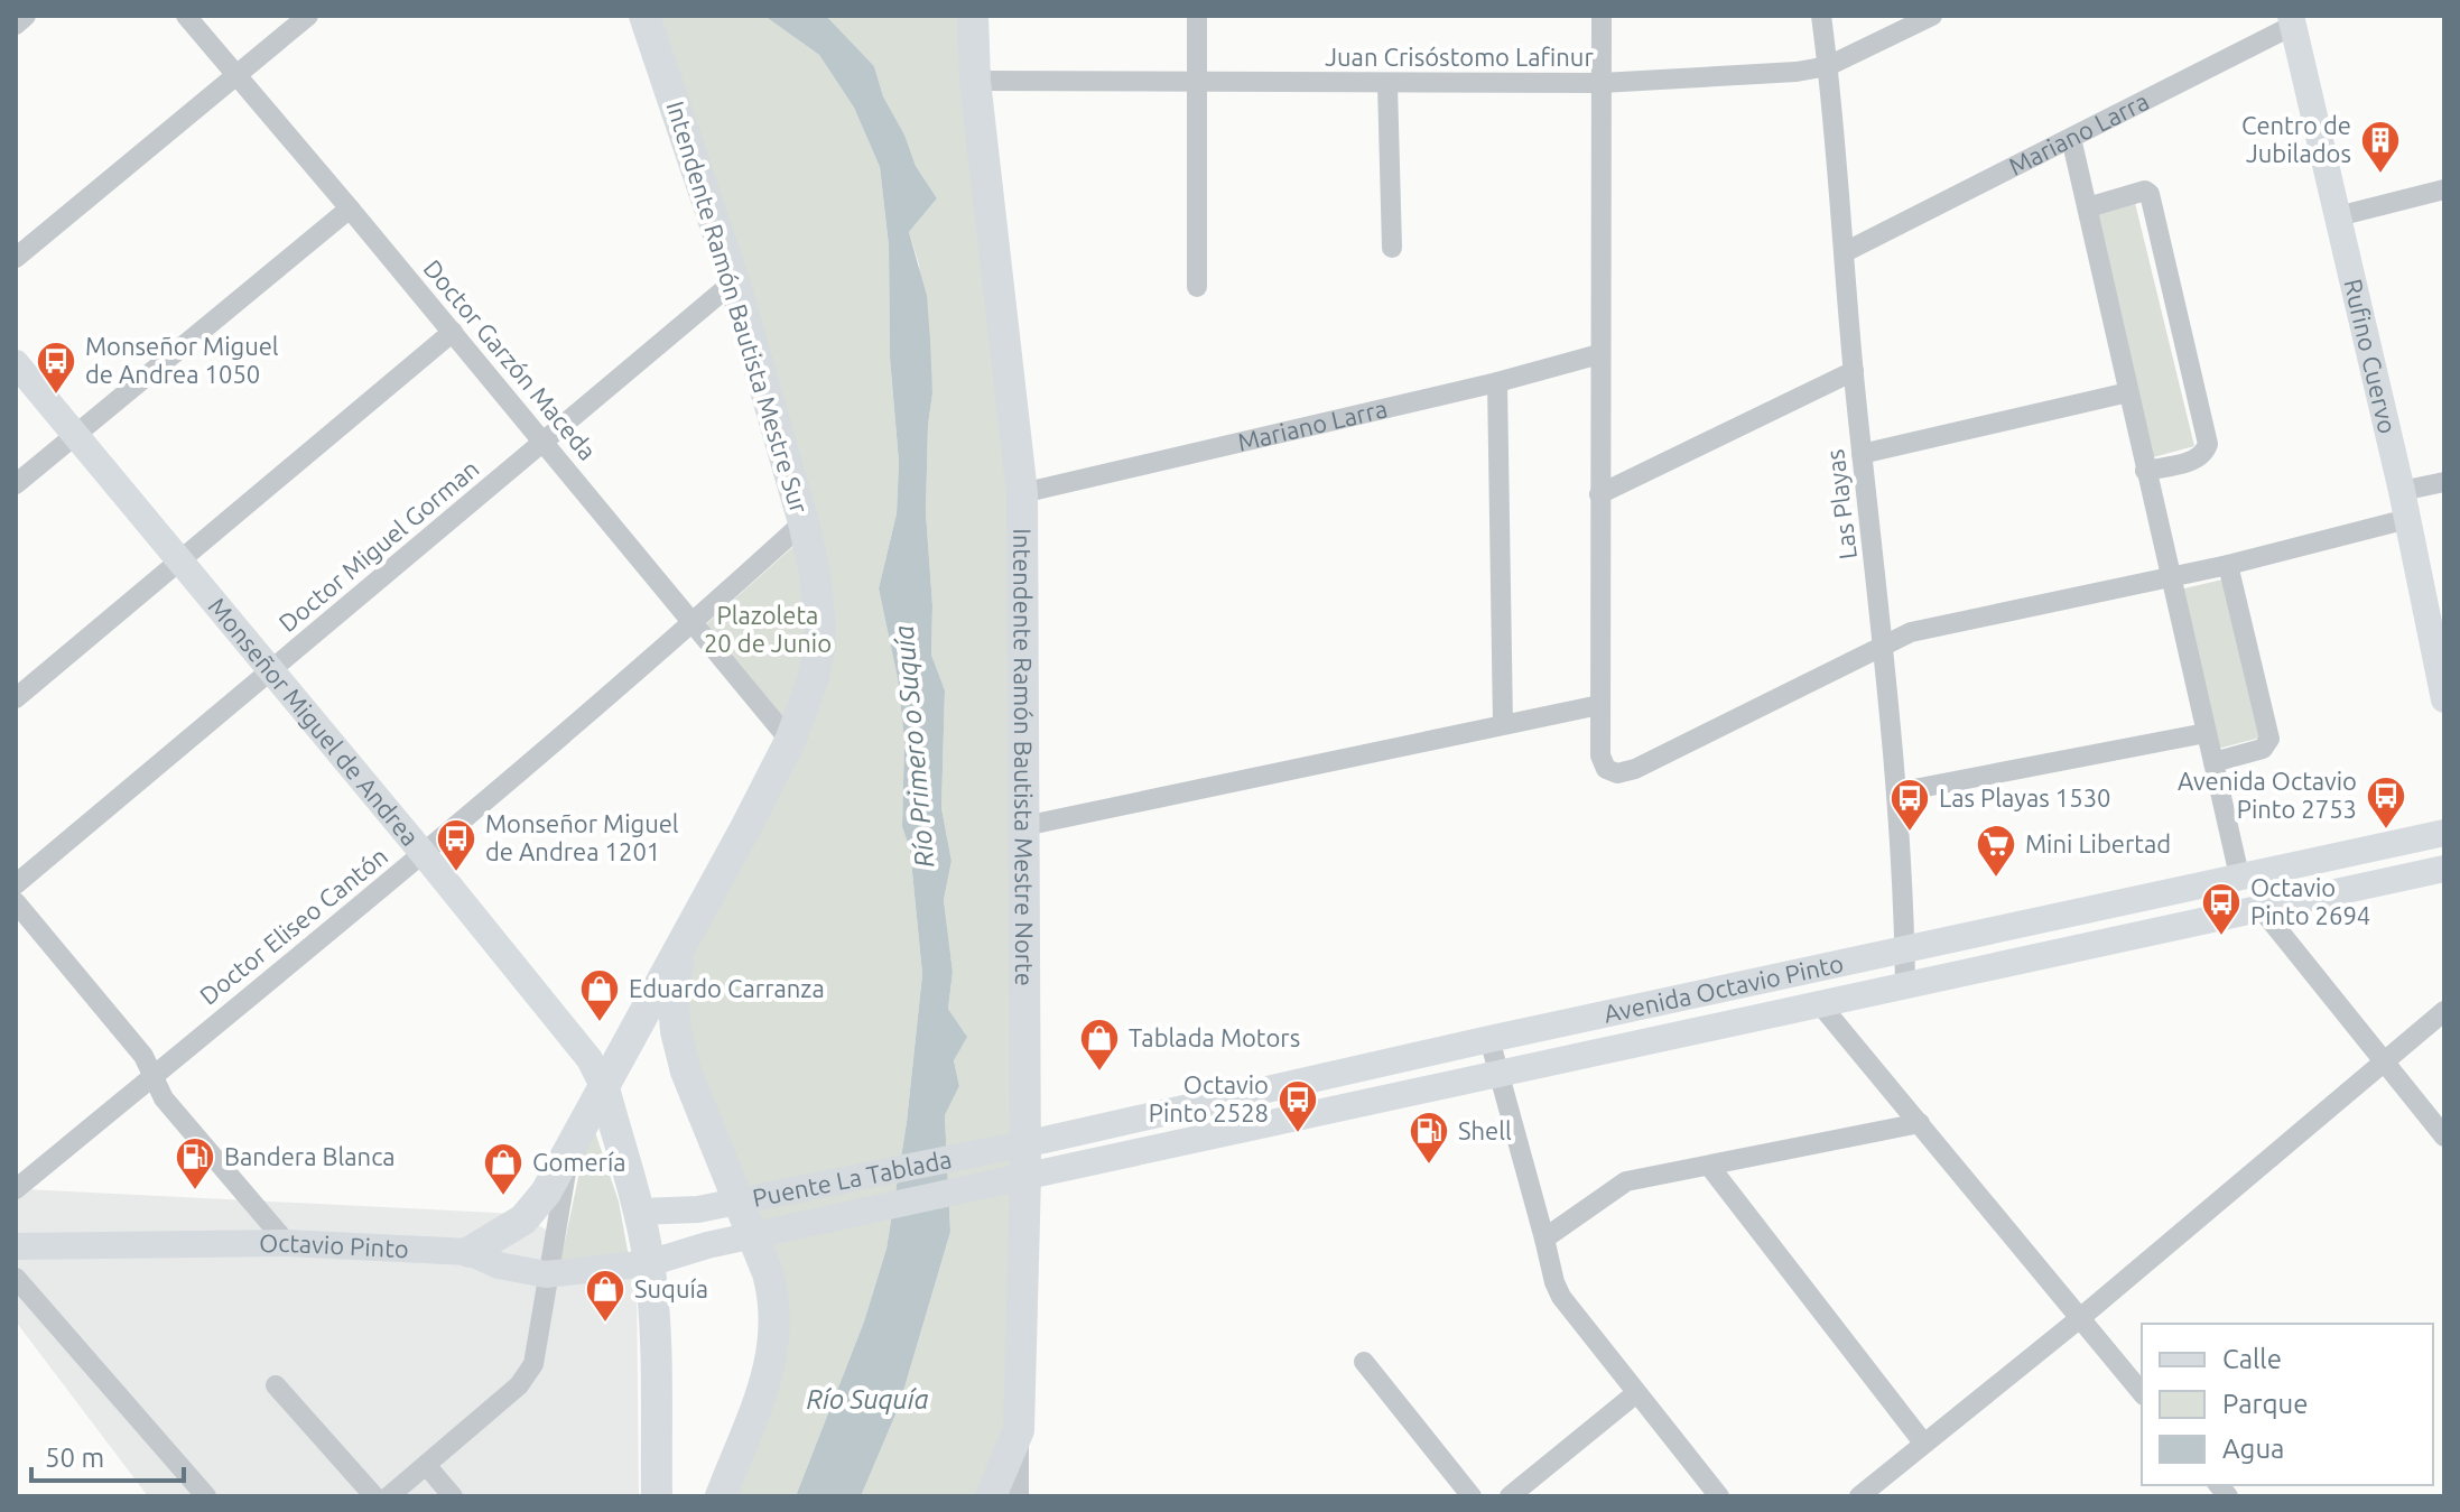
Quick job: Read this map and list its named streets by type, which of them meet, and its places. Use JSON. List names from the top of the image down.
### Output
{
  "streets": {
    "main road": [
      "Intendente Ramón Bautista Mestre Sur",
      "Rufino Cuervo",
      "Monseñor Miguel de Andrea",
      "Intendente Ramón Bautista Mestre Norte",
      "Avenida Octavio Pinto",
      "Puente La Tablada",
      "Octavio Pinto"
    ],
    "street": [
      "Juan Crisóstomo Lafinur",
      "Mariano Larra",
      "Doctor Garzón Maceda",
      "Las Playas",
      "Doctor Miguel Gorman",
      "Doctor Eliseo Cantón"
    ]
  },
  "crossings": [
    ["Juan Crisóstomo Lafinur", "Las Playas"],
    ["Juan Crisóstomo Lafinur", "Intendente Ramón Bautista Mestre Norte"],
    ["Mariano Larra", "Rufino Cuervo"],
    ["Mariano Larra", "Las Playas"],
    ["Mariano Larra", "Intendente Ramón Bautista Mestre Norte"],
    ["Intendente Ramón Bautista Mestre Sur", "Doctor Garzón Maceda"],
    ["Intendente Ramón Bautista Mestre Sur", "Doctor Miguel Gorman"],
    ["Intendente Ramón Bautista Mestre Sur", "Monseñor Miguel de Andrea"],
    ["Intendente Ramón Bautista Mestre Sur", "Doctor Eliseo Cantón"],
    ["Intendente Ramón Bautista Mestre Sur", "Octavio Pinto"],
    ["Doctor Garzón Maceda", "Doctor Miguel Gorman"],
    ["Doctor Garzón Maceda", "Doctor Eliseo Cantón"],
    ["Las Playas", "Avenida Octavio Pinto"],
    ["Doctor Miguel Gorman", "Monseñor Miguel de Andrea"],
    ["Monseñor Miguel de Andrea", "Doctor Eliseo Cantón"],
    ["Intendente Ramón Bautista Mestre Norte", "Avenida Octavio Pinto"],
    ["Intendente Ramón Bautista Mestre Norte", "Puente La Tablada"],
    ["Avenida Octavio Pinto", "Puente La Tablada"],
    ["Puente La Tablada", "Octavio Pinto"]
  ],
  "water": ["Río Primero o Suquía", "Río Suquía"],
  "parks": ["Plazoleta 20 de Junio"],
  "places": {
    "building": ["Centro de Jubilados"],
    "bus stop": [
      "Monseñor Miguel de Andrea 1050",
      "Avenida Octavio Pinto 2753",
      "Las Playas 1530",
      "Monseñor Miguel de Andrea 1201",
      "Octavio Pinto 2694",
      "Octavio Pinto 2528"
    ],
    "supermarket": ["Mini Libertad"],
    "shop": [
      "Eduardo Carranza",
      "Tablada Motors",
      "Gomería",
      "Suquía"
    ],
    "fuel station": ["Shell", "Bandera Blanca"]
  },
  "legend": ["Calle", "Parque", "Agua"],
  "scale_bar": "50 m"
}
